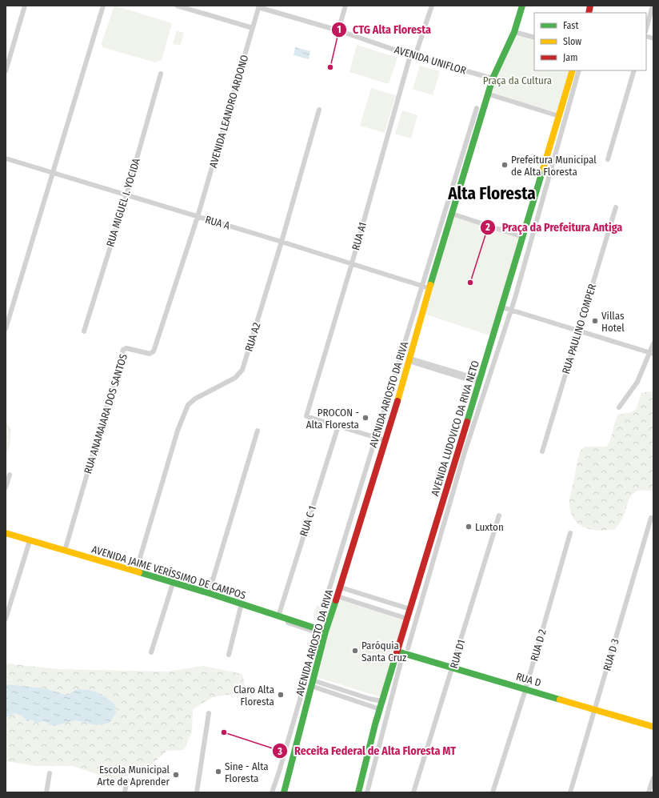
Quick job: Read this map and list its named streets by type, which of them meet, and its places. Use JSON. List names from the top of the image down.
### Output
{
  "streets": {
    "street": [
      "AVENIDA UNIFLOR",
      "AVENIDA LEANDRO ARDONO",
      "RUA MIGUEL I. YOCIDA",
      "RUA A",
      "RUA A1",
      "RUA PAULINO COMPER",
      "RUA A2",
      "AVENIDA ARIOSTO DA RIVA",
      "RUA ANAMAIARA DOS SANTOS",
      "AVENIDA LUDOVICO DA RIVA NETO",
      "RUA C 1",
      "AVENIDA JAIME VERÍSSIMO DE CAMPOS",
      "RUA D 2",
      "RUA D1",
      "RUA D 3",
      "RUA D"
    ]
  },
  "crossings": [
    ["AVENIDA UNIFLOR", "AVENIDA LEANDRO ARDONO"],
    ["AVENIDA UNIFLOR", "RUA A1"],
    ["AVENIDA UNIFLOR", "AVENIDA ARIOSTO DA RIVA"],
    ["AVENIDA LEANDRO ARDONO", "RUA A"],
    ["AVENIDA LEANDRO ARDONO", "RUA ANAMAIARA DOS SANTOS"],
    ["RUA MIGUEL I. YOCIDA", "RUA A"],
    ["RUA A", "RUA A1"],
    ["RUA A", "RUA A2"],
    ["RUA A", "AVENIDA ARIOSTO DA RIVA"],
    ["RUA A", "RUA ANAMAIARA DOS SANTOS"],
    ["RUA A1", "RUA C 1"],
    ["RUA A2", "AVENIDA JAIME VERÍSSIMO DE CAMPOS"],
    ["AVENIDA ARIOSTO DA RIVA", "AVENIDA JAIME VERÍSSIMO DE CAMPOS"],
    ["RUA ANAMAIARA DOS SANTOS", "AVENIDA JAIME VERÍSSIMO DE CAMPOS"],
    ["AVENIDA LUDOVICO DA RIVA NETO", "RUA D"],
    ["RUA C 1", "AVENIDA JAIME VERÍSSIMO DE CAMPOS"],
    ["RUA D 2", "RUA D"],
    ["RUA D1", "RUA D"],
    ["RUA D 3", "RUA D"]
  ],
  "districts": ["Alta Floresta"],
  "parks": ["Praça da Cultura"],
  "places": [
    "CTG Alta Floresta",
    "Prefeitura Municipal de Alta Floresta",
    "Praça da Prefeitura Antiga",
    "Villas Hotel",
    "PROCON - Alta Floresta",
    "Luxton",
    "Paróquia Santa Cruz",
    "Claro Alta Floresta",
    "Receita Federal de Alta Floresta MT",
    "Sine - Alta Floresta",
    "Escola Municipal Arte de Aprender"
  ],
  "legend": ["Fast", "Slow", "Jam"]
}
